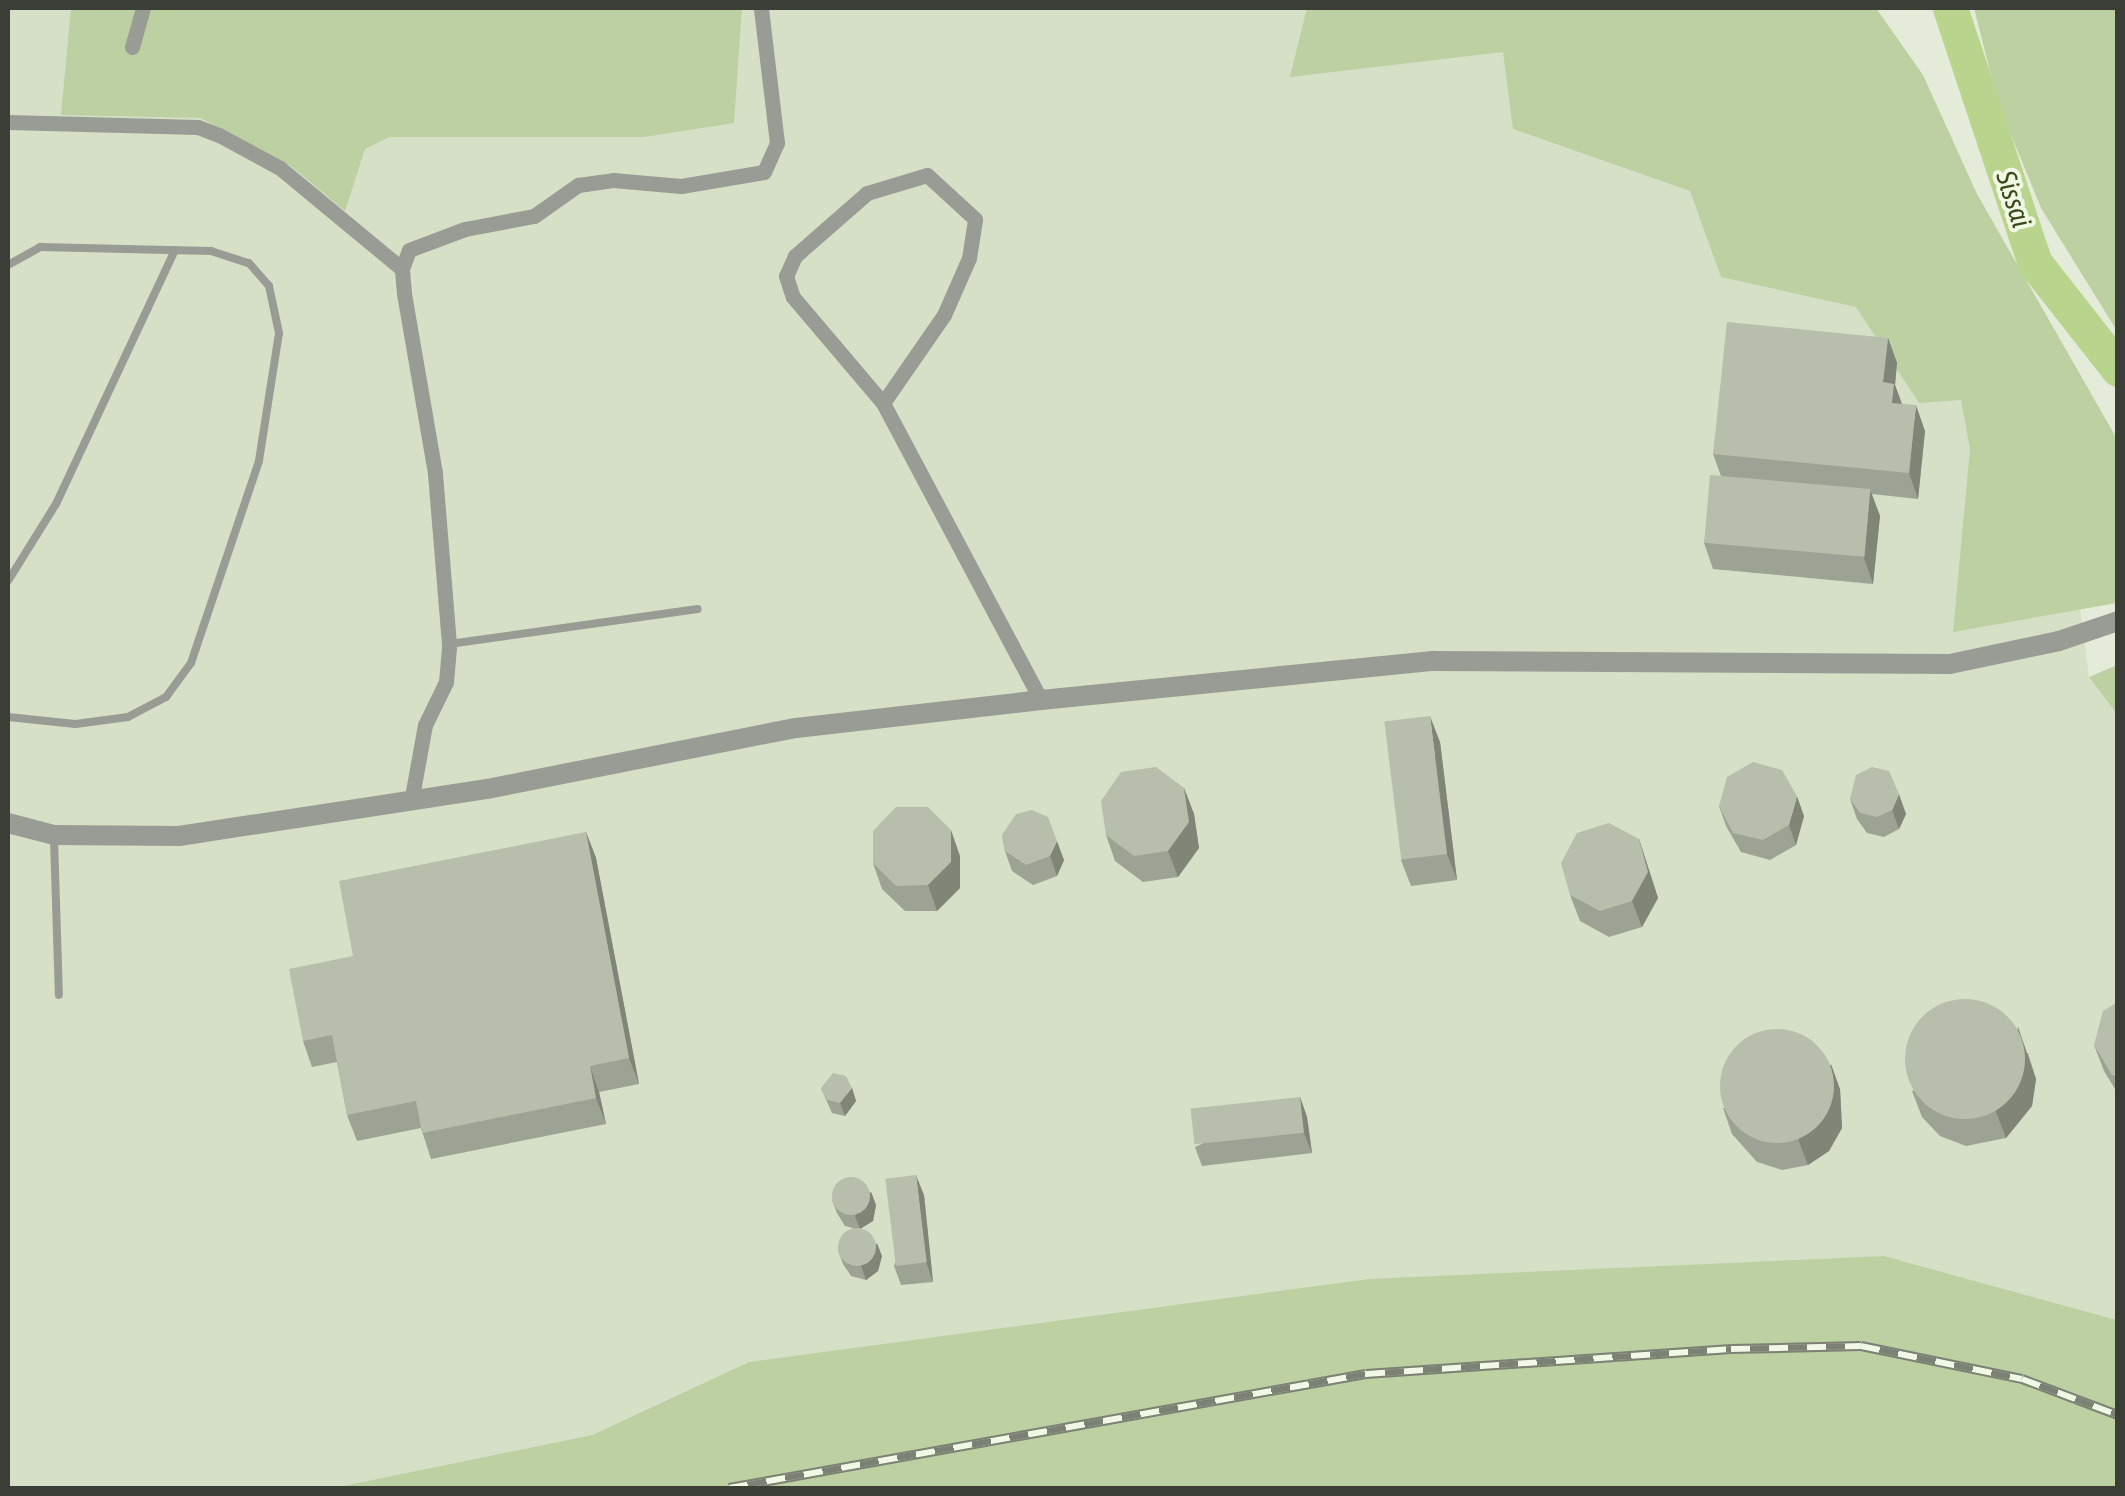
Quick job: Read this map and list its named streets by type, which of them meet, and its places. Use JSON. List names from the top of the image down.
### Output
{
  "water": ["Sissai"]
}
